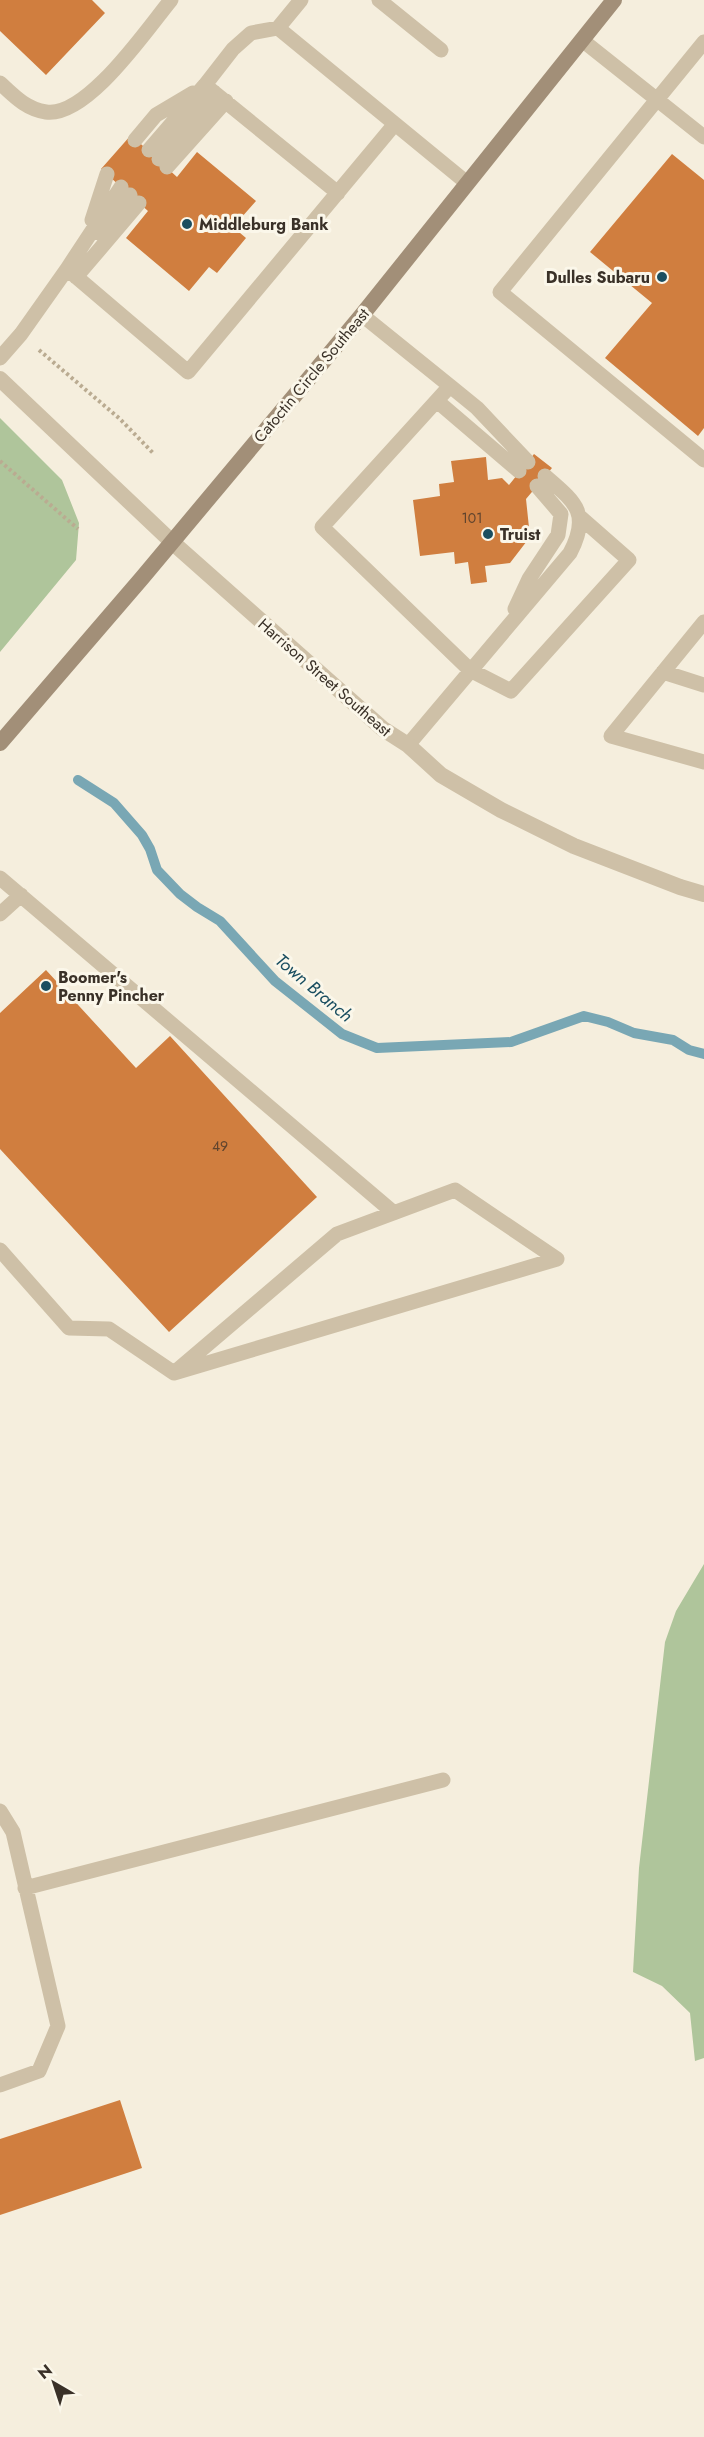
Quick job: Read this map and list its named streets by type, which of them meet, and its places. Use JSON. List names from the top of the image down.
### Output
{
  "streets": {
    "main road": ["Catoctin Circle Southeast"],
    "street": ["Harrison Street Southeast"]
  },
  "crossings": [
    ["Catoctin Circle Southeast", "Harrison Street Southeast"]
  ],
  "water": ["Town Branch"],
  "places": [
    "Middleburg Bank",
    "Dulles Subaru",
    "Truist",
    "Boomer's Penny Pincher"
  ],
  "house_numbers": ["101", "49"],
  "north": "top left"
}
